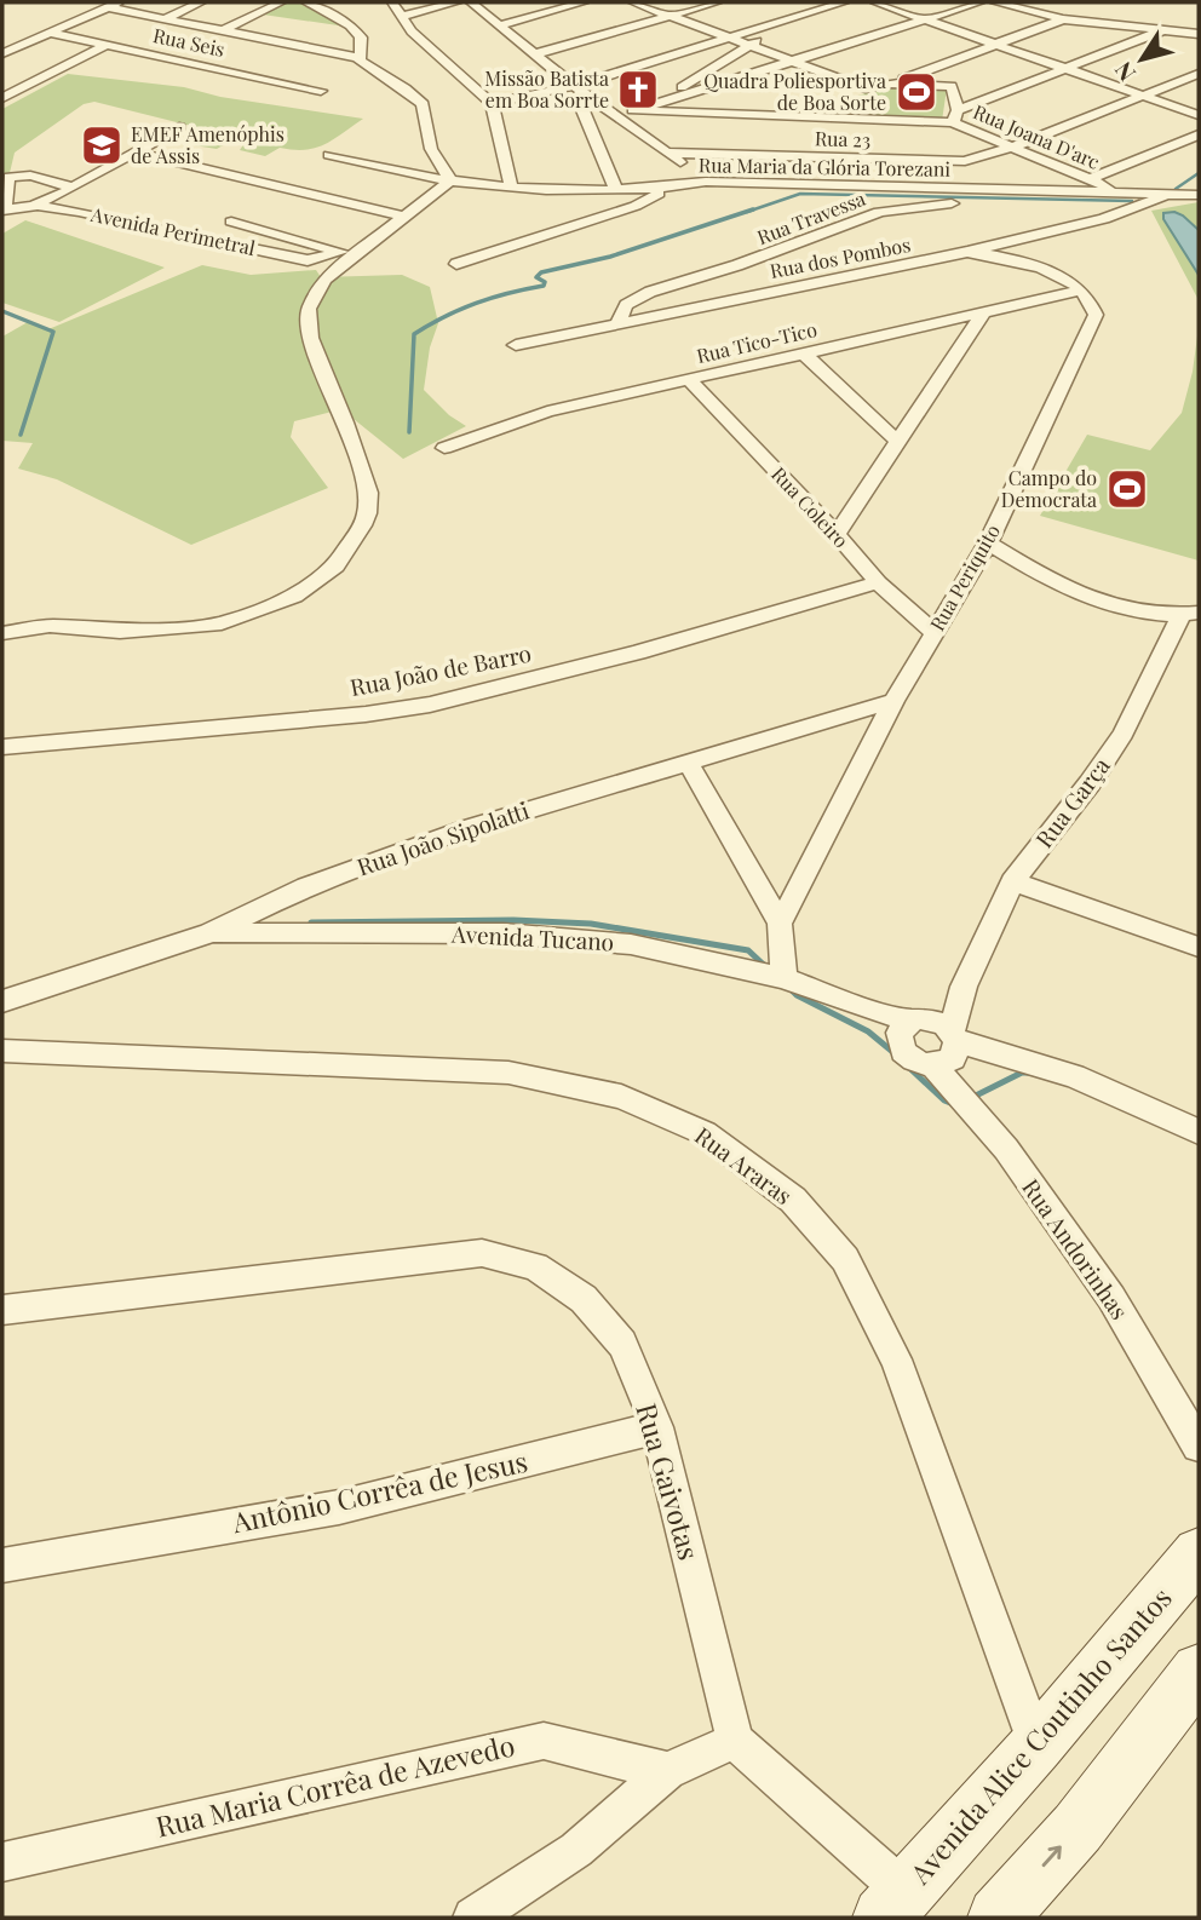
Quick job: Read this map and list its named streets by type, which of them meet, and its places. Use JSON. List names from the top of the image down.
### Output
{
  "streets": {
    "main road": ["Avenida Alice Coutinho Santos"],
    "street": [
      "Rua Seis",
      "Rua Joana D'arc",
      "Rua 23",
      "Rua Maria da Glória Torezani",
      "Rua Travessa",
      "Avenida Perimetral",
      "Rua dos Pombos",
      "Rua Tico-Tico",
      "Rua Coleiro",
      "Rua Periquito",
      "Rua João de Barro",
      "Rua Garça",
      "Rua João Sipolatti",
      "Avenida Tucano",
      "Rua Araras",
      "Rua Andorinhas",
      "Rua Gaivotas",
      "Antônio Corrêa de Jesus",
      "Rua Maria Corrêa de Azevedo"
    ]
  },
  "crossings": [
    ["Rua Joana D'arc", "Rua 23"],
    ["Rua Joana D'arc", "Rua Maria da Glória Torezani"],
    ["Rua Maria da Glória Torezani", "Avenida Perimetral"],
    ["Rua Maria da Glória Torezani", "Rua dos Pombos"],
    ["Rua Travessa", "Rua dos Pombos"],
    ["Rua Tico-Tico", "Rua Coleiro"],
    ["Rua Tico-Tico", "Rua Periquito"],
    ["Rua Coleiro", "Rua Periquito"],
    ["Rua Coleiro", "Rua João de Barro"],
    ["Rua Periquito", "Rua João Sipolatti"],
    ["Rua Garça", "Avenida Tucano"],
    ["Rua Garça", "Rua Andorinhas"],
    ["Rua João Sipolatti", "Avenida Tucano"],
    ["Avenida Tucano", "Rua Andorinhas"],
    ["Rua Araras", "Avenida Alice Coutinho Santos"],
    ["Rua Gaivotas", "Antônio Corrêa de Jesus"]
  ],
  "places": {
    "church": ["Missão Batista em Boa Sorrte"],
    "sports": ["Quadra Poliesportiva de Boa Sorte", "Campo do Democrata"],
    "school or university": ["EMEF Amenóphis de Assis"]
  },
  "north": "bottom left"
}
